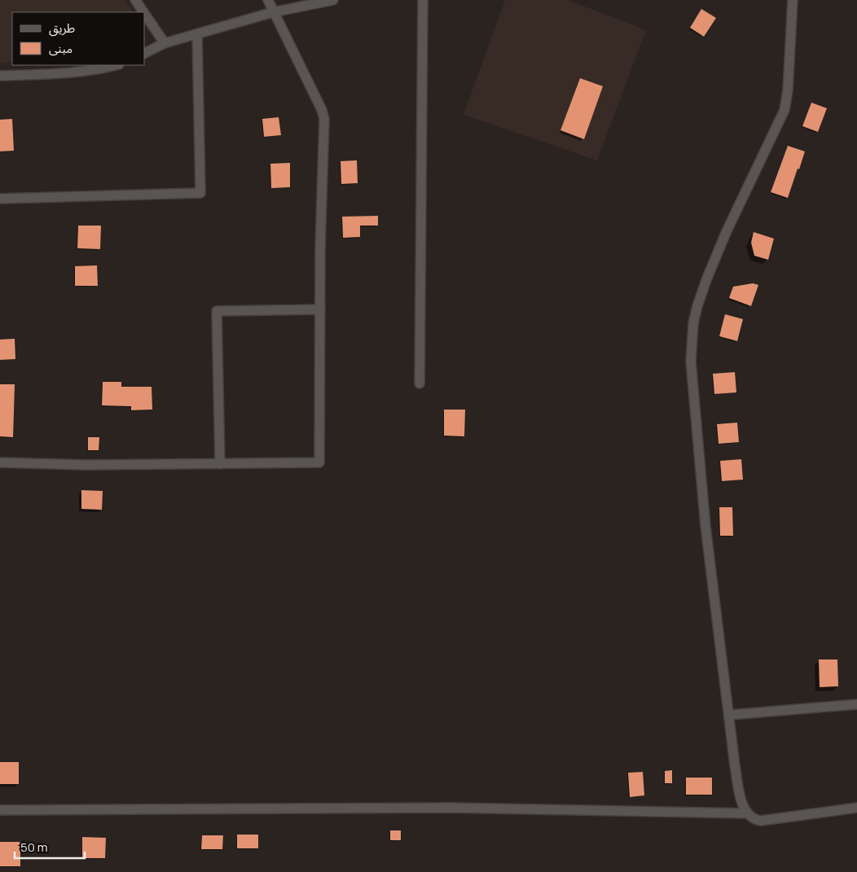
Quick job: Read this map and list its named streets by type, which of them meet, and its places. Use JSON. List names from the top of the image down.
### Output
{
  "legend": ["طريق", "مبنى"],
  "scale_bar": "50 m"
}
